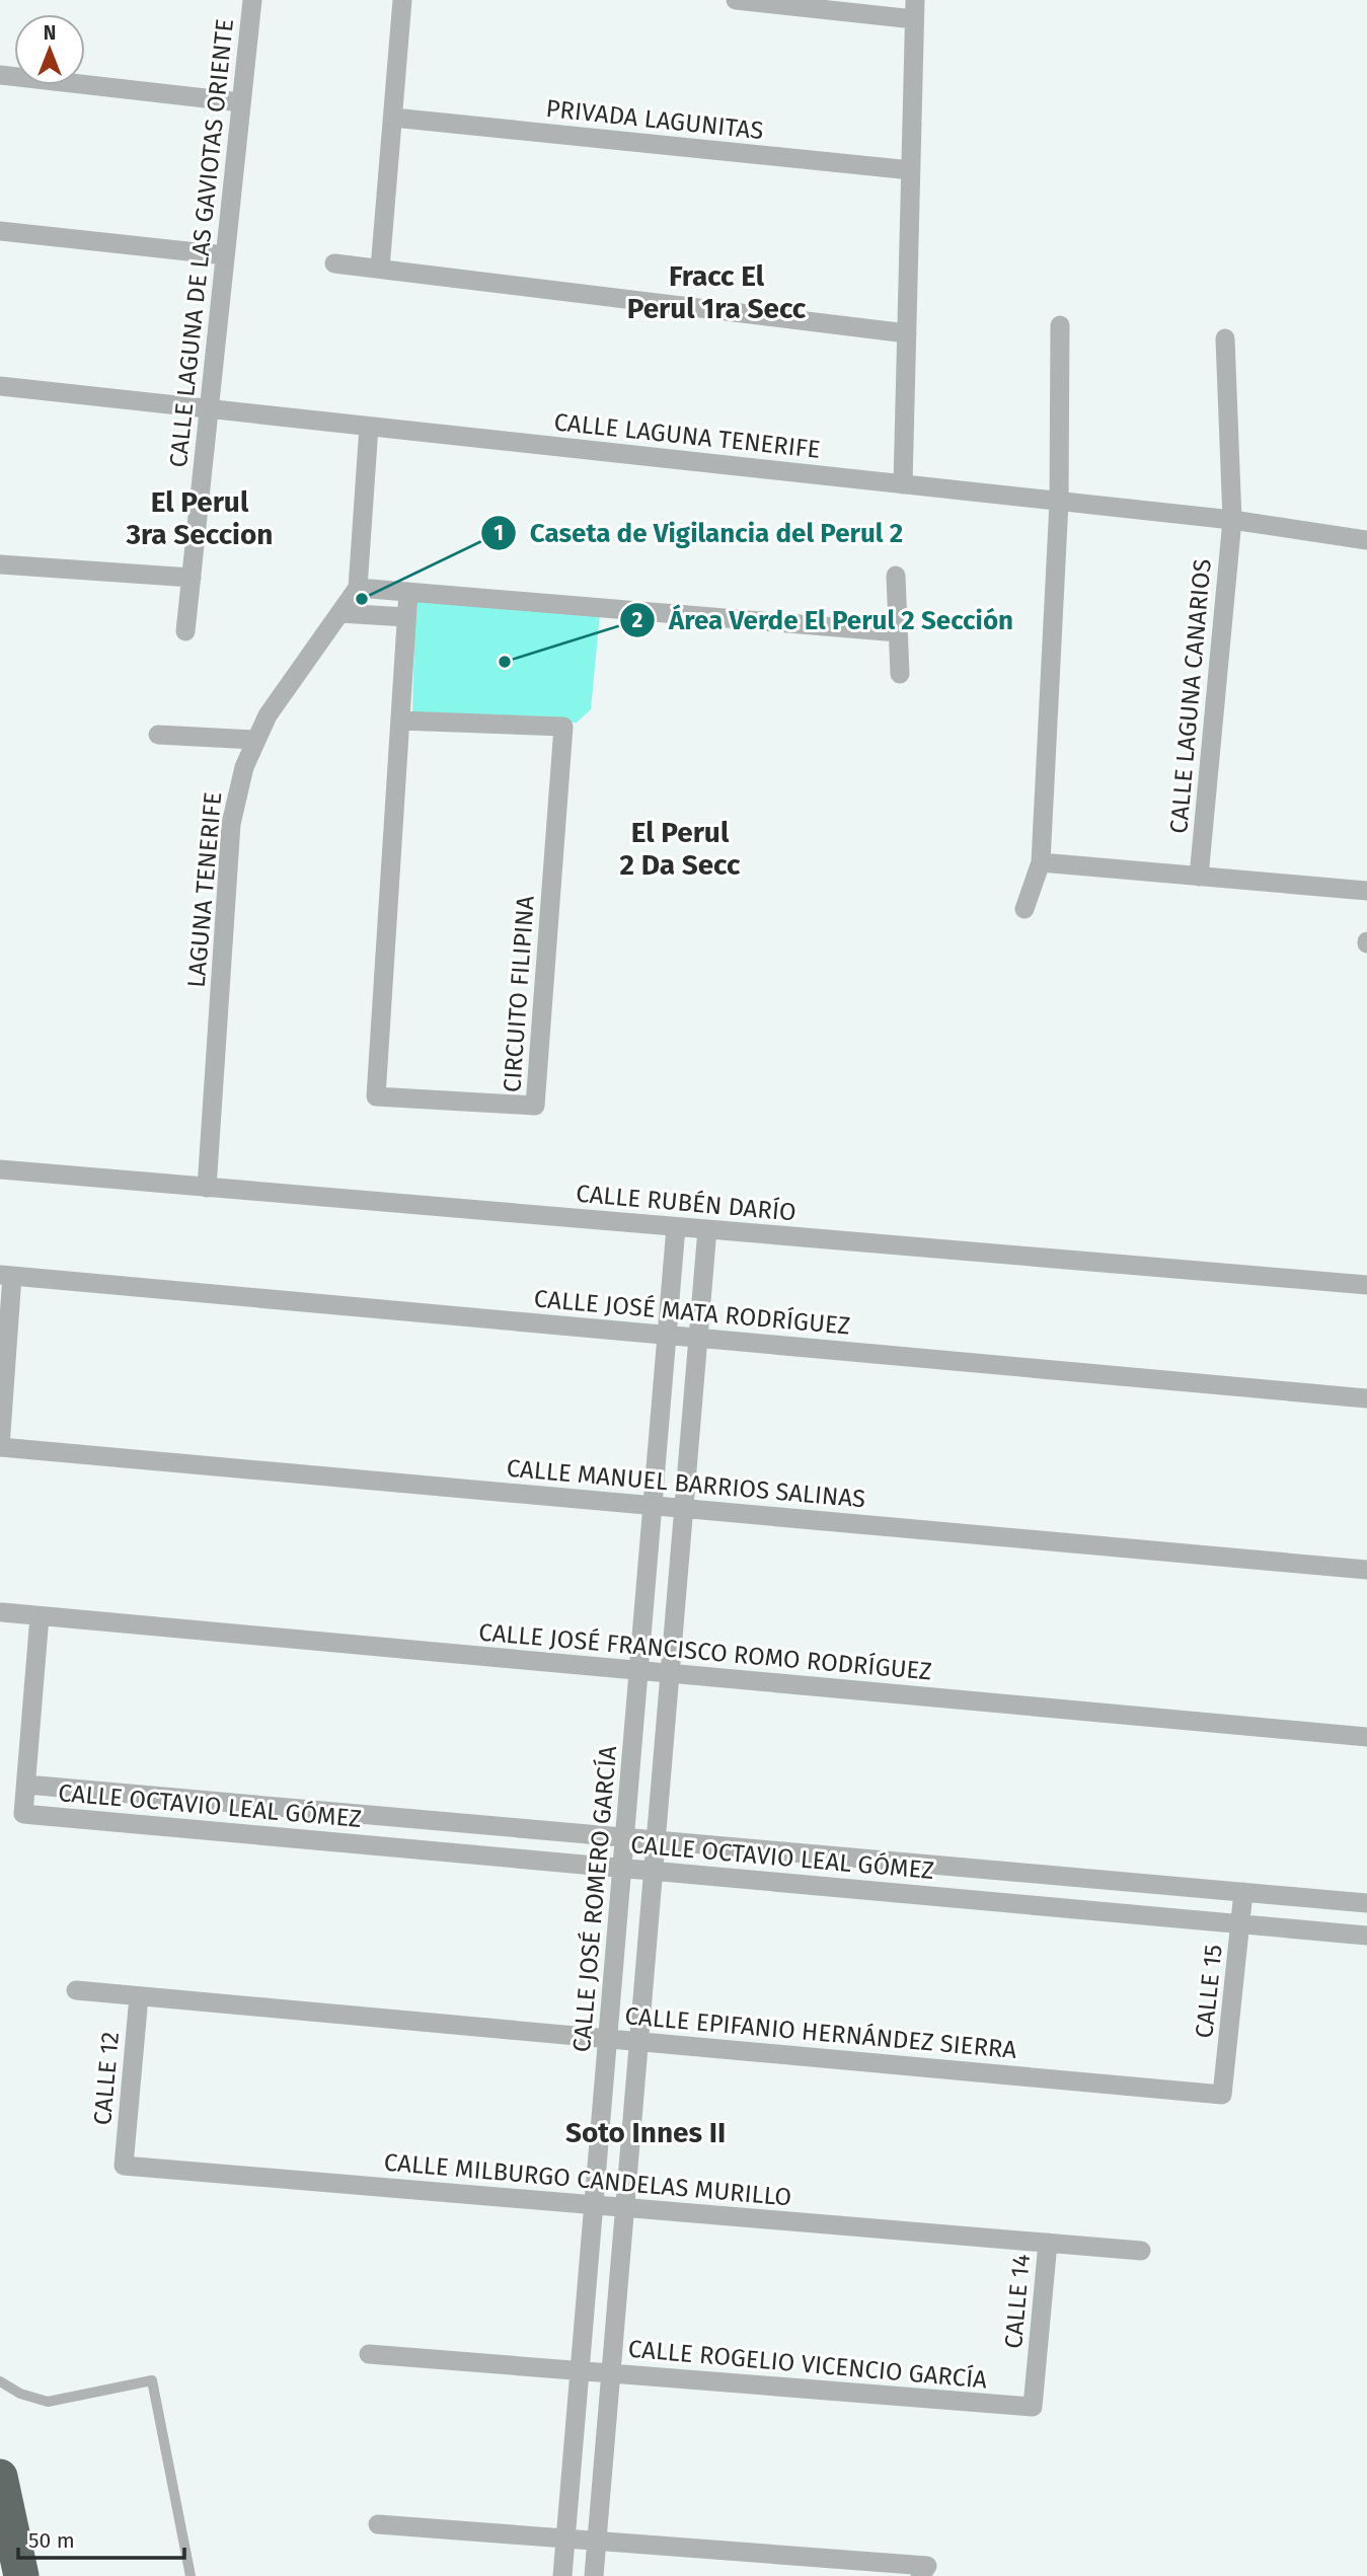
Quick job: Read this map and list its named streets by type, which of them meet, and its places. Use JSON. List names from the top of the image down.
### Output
{
  "streets": {
    "street": [
      "PRIVADA LAGUNITAS",
      "CALLE LAGUNA DE LAS GAVIOTAS ORIENTE",
      "CALLE LAGUNA TENERIFE",
      "CALLE LAGUNA CANARIOS",
      "LAGUNA TENERIFE",
      "CIRCUITO FILIPINA",
      "CALLE RUBÉN DARÍO",
      "CALLE JOSÉ MATA RODRÍGUEZ",
      "CALLE MANUEL BARRIOS SALINAS",
      "CALLE JOSÉ FRANCISCO ROMO RODRÍGUEZ",
      "CALLE OCTAVIO LEAL GÓMEZ",
      "CALLE JOSÉ ROMERO GARCÍA",
      "CALLE 15",
      "CALLE EPIFANIO HERNÁNDEZ SIERRA",
      "CALLE 12",
      "CALLE MILBURGO CANDELAS MURILLO",
      "CALLE 14",
      "CALLE ROGELIO VICENCIO GARCÍA"
    ]
  },
  "crossings": [
    ["CALLE LAGUNA DE LAS GAVIOTAS ORIENTE", "CALLE LAGUNA TENERIFE"],
    ["CALLE LAGUNA TENERIFE", "CALLE LAGUNA CANARIOS"],
    ["LAGUNA TENERIFE", "CALLE RUBÉN DARÍO"],
    ["CALLE RUBÉN DARÍO", "CALLE JOSÉ ROMERO GARCÍA"],
    ["CALLE JOSÉ MATA RODRÍGUEZ", "CALLE JOSÉ ROMERO GARCÍA"],
    ["CALLE MANUEL BARRIOS SALINAS", "CALLE JOSÉ ROMERO GARCÍA"],
    ["CALLE JOSÉ FRANCISCO ROMO RODRÍGUEZ", "CALLE JOSÉ ROMERO GARCÍA"],
    ["CALLE OCTAVIO LEAL GÓMEZ", "CALLE JOSÉ ROMERO GARCÍA"],
    ["CALLE OCTAVIO LEAL GÓMEZ", "CALLE 15"],
    ["CALLE JOSÉ ROMERO GARCÍA", "CALLE EPIFANIO HERNÁNDEZ SIERRA"],
    ["CALLE JOSÉ ROMERO GARCÍA", "CALLE MILBURGO CANDELAS MURILLO"],
    ["CALLE JOSÉ ROMERO GARCÍA", "CALLE ROGELIO VICENCIO GARCÍA"],
    ["CALLE 15", "CALLE EPIFANIO HERNÁNDEZ SIERRA"],
    ["CALLE EPIFANIO HERNÁNDEZ SIERRA", "CALLE 12"],
    ["CALLE 12", "CALLE MILBURGO CANDELAS MURILLO"],
    ["CALLE MILBURGO CANDELAS MURILLO", "CALLE 14"],
    ["CALLE 14", "CALLE ROGELIO VICENCIO GARCÍA"]
  ],
  "districts": [
    "Fracc El Perul 1ra Secc",
    "El Perul 3ra Seccion",
    "El Perul 2 Da Secc",
    "Soto Innes II"
  ],
  "places": ["Caseta de Vigilancia del Perul 2", "Área Verde El Perul 2 Sección"],
  "scale_bar": "50 m",
  "north": "top"
}
